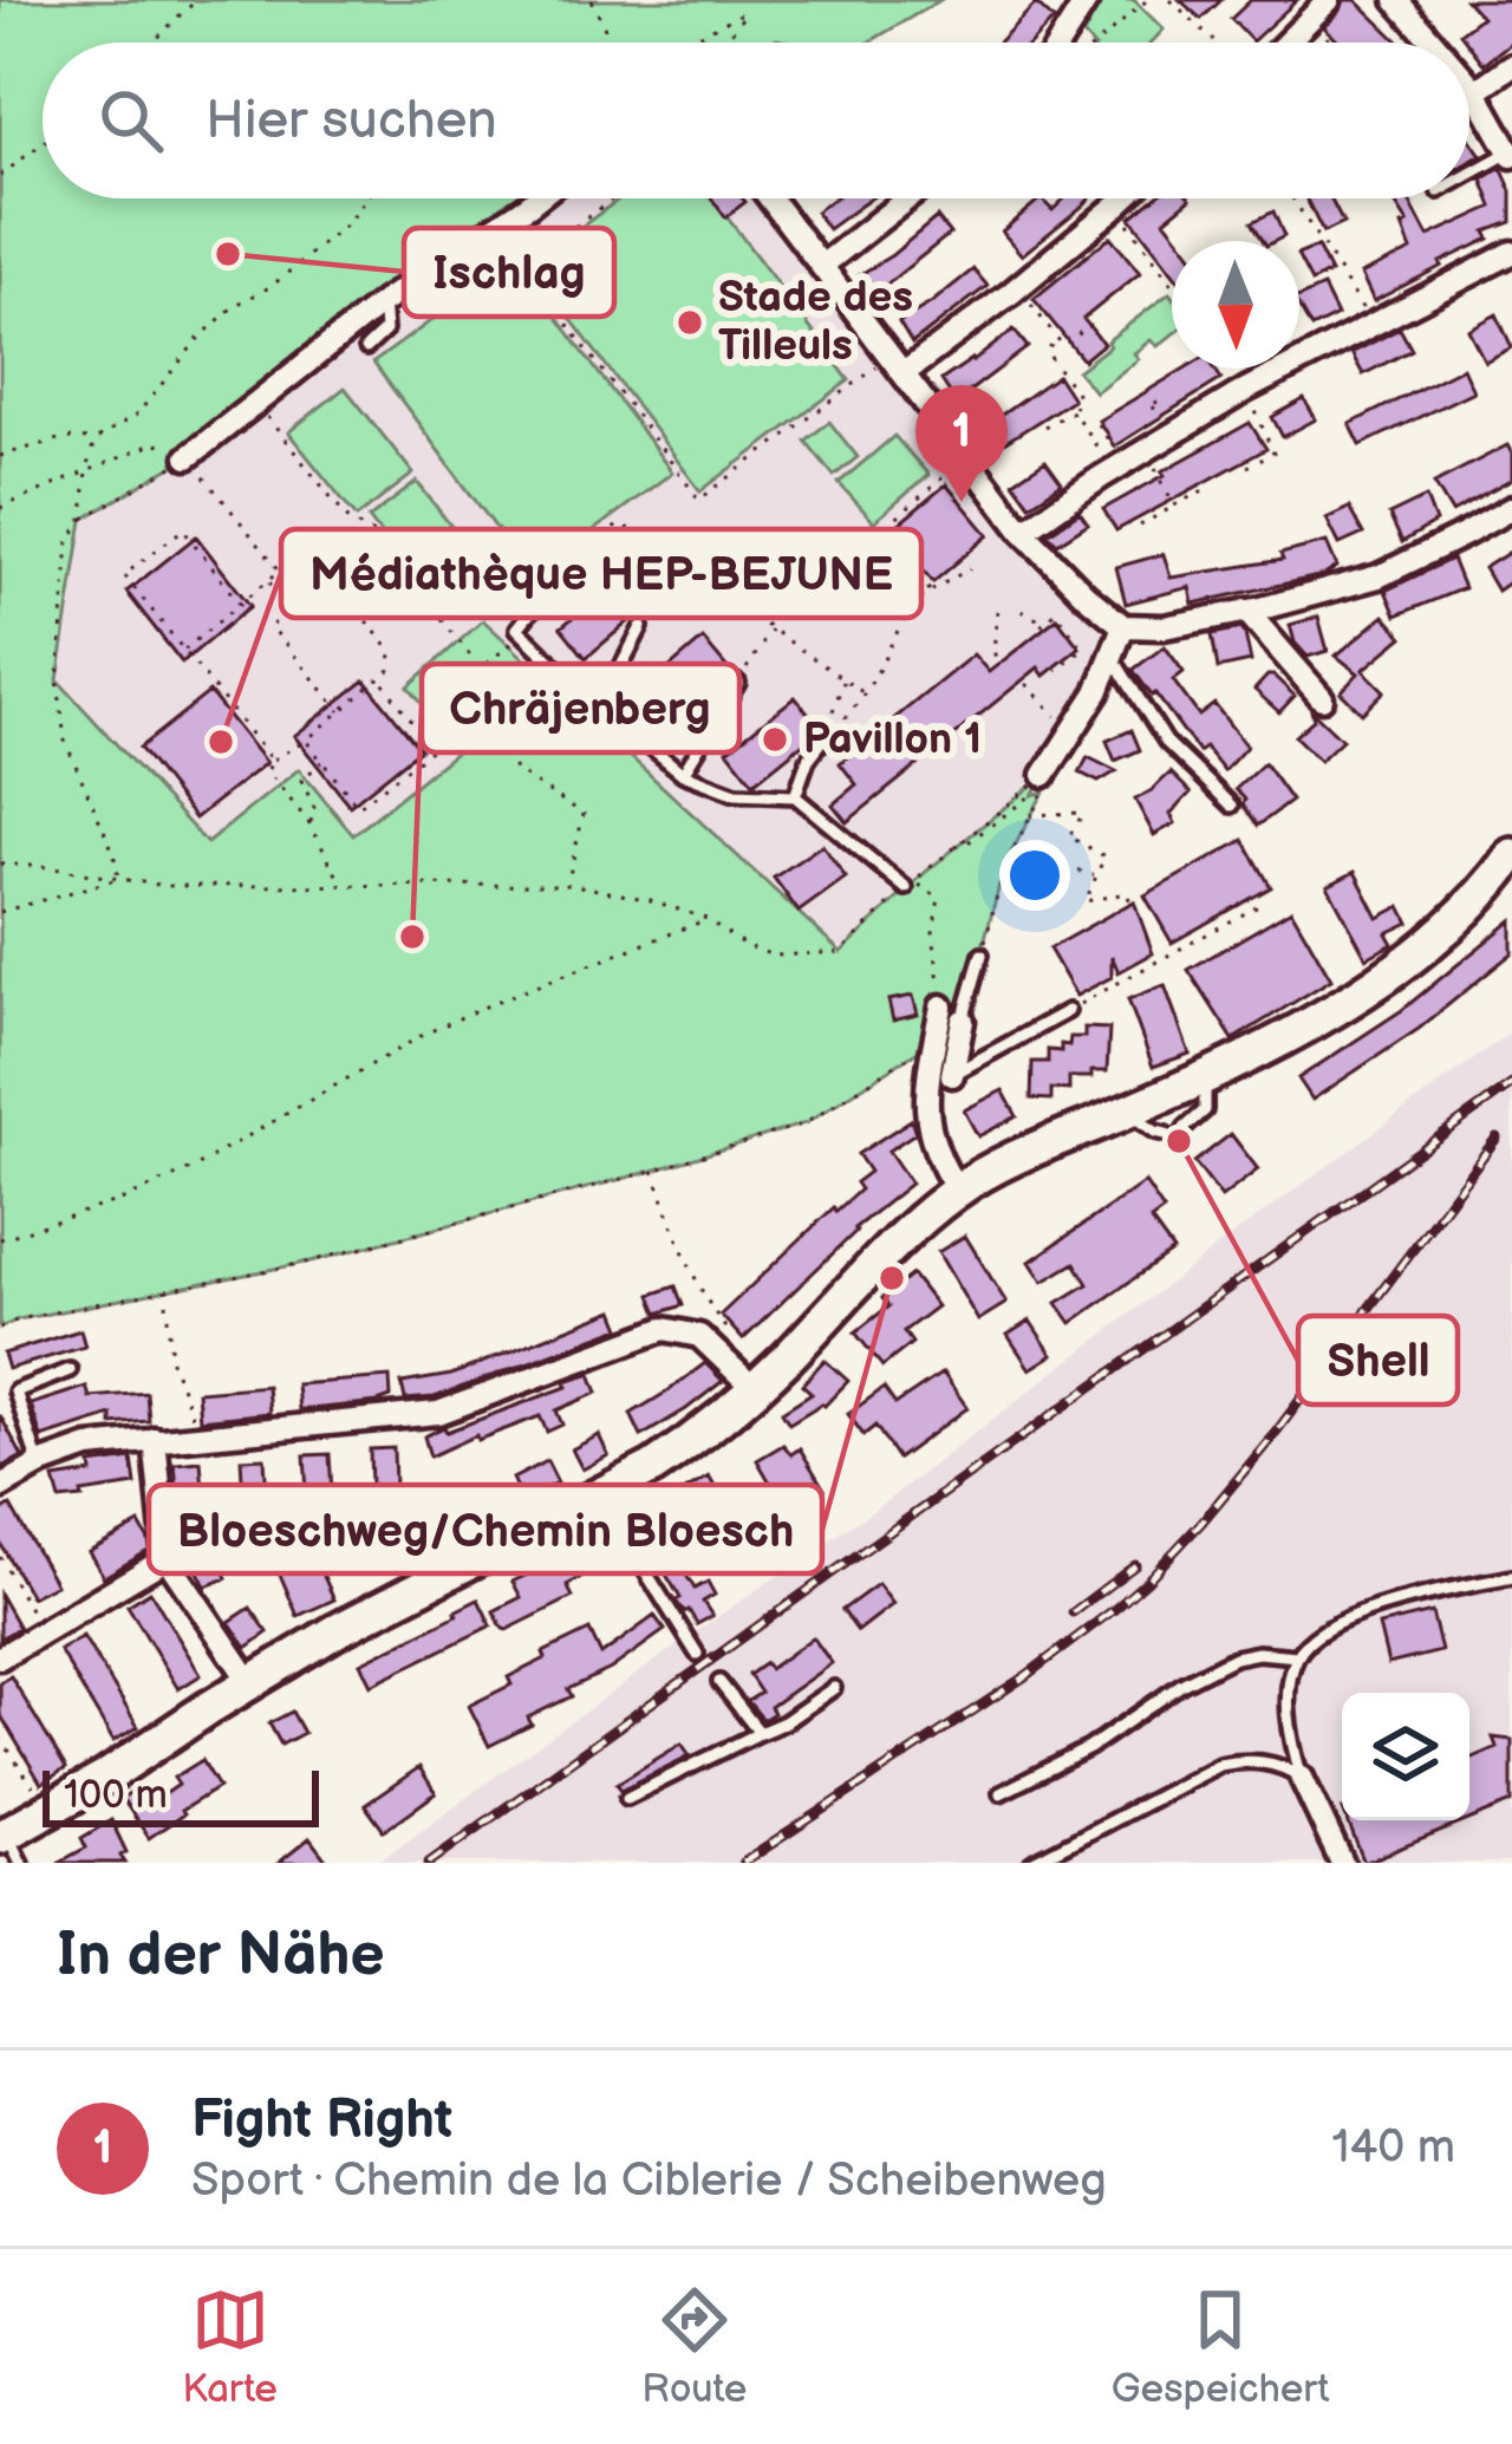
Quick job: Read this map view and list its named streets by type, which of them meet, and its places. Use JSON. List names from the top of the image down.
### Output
{
  "places": [
    "Ischlag",
    "Stade des Tilleuls",
    "Pavillon 1",
    "Médiathèque HEP-BEJUNE",
    "Chräjenberg",
    "Shell",
    "Bloeschweg/Chemin Bloesch"
  ],
  "scale_bar": "100 m",
  "north": "bottom",
  "page": {
    "search": "Hier suchen",
    "pins": "1",
    "scale": "100 m",
    "heading": "In der Nähe",
    "list": [
      {
        "mark": "1",
        "name": "Fight Right",
        "note": "Sport · Chemin de la Ciblerie / Scheibenweg",
        "value": "140 m"
      }
    ],
    "nav": ["Karte", "Route", "Gespeichert"]
  }
}
